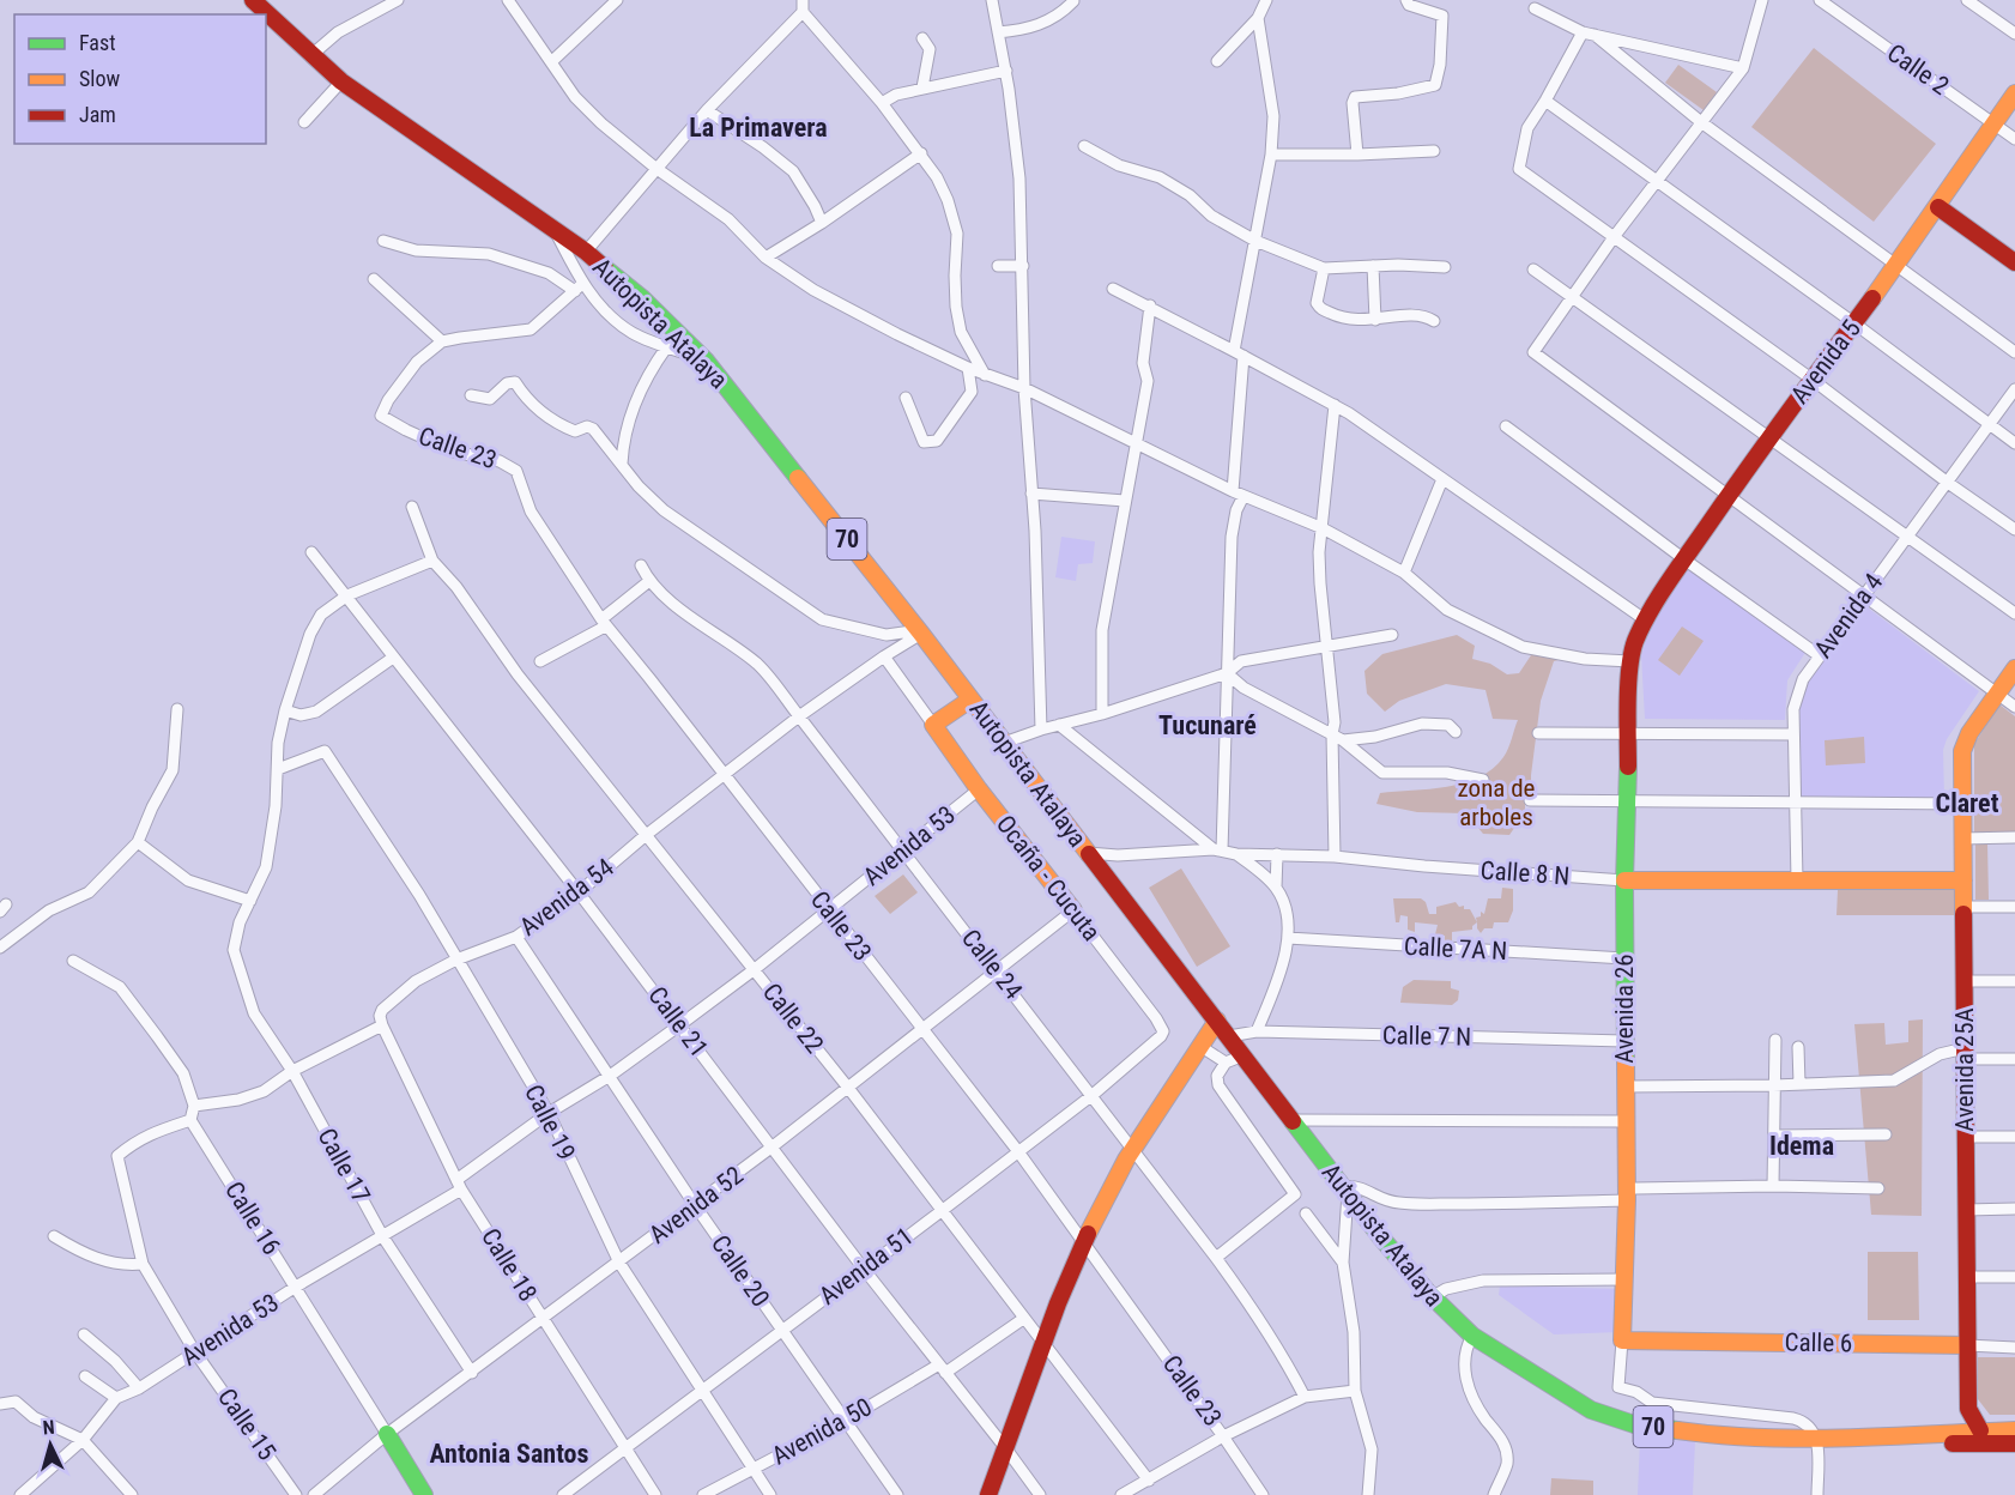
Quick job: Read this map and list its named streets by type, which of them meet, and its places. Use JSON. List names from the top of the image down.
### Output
{
  "streets": {
    "street": [
      "Calle 2",
      "Autopista Atalaya",
      "Avenida 5",
      "Calle 23",
      "70",
      "Avenida 4",
      "Avenida 53",
      "Calle 8 N",
      "Ocaña - Cucuta",
      "Avenida 54",
      "Calle 7A N",
      "Calle 24",
      "Avenida 26",
      "Calle 22",
      "Calle 21",
      "Calle 7 N",
      "Avenida 25A",
      "Calle 19",
      "Calle 17",
      "Avenida 52",
      "Calle 16",
      "Calle 18",
      "Avenida 51",
      "Calle 20",
      "Calle 6",
      "Calle 15",
      "Avenida 50"
    ]
  },
  "crossings": [
    ["Calle 2", "Avenida 5"],
    ["Autopista Atalaya", "Calle 8 N"],
    ["Autopista Atalaya", "Avenida 54"],
    ["Autopista Atalaya", "Avenida 26"],
    ["Autopista Atalaya", "Calle 7 N"],
    ["Autopista Atalaya", "Avenida 25A"],
    ["Avenida 5", "Avenida 26"],
    ["Calle 23", "Avenida 53"],
    ["Calle 23", "Avenida 54"],
    ["Calle 23", "Avenida 52"],
    ["Calle 23", "Avenida 51"],
    ["Avenida 4", "Calle 8 N"],
    ["Avenida 53", "Ocaña - Cucuta"],
    ["Avenida 53", "Calle 24"],
    ["Avenida 53", "Calle 22"],
    ["Avenida 53", "Calle 21"],
    ["Avenida 53", "Calle 19"],
    ["Avenida 53", "Calle 17"],
    ["Avenida 53", "Calle 16"],
    ["Avenida 53", "Calle 18"],
    ["Avenida 53", "Calle 20"],
    ["Avenida 53", "Calle 15"],
    ["Calle 8 N", "Avenida 26"],
    ["Calle 8 N", "Avenida 25A"],
    ["Ocaña - Cucuta", "Avenida 54"],
    ["Ocaña - Cucuta", "Avenida 52"],
    ["Ocaña - Cucuta", "Avenida 51"],
    ["Avenida 54", "Calle 24"],
    ["Avenida 54", "Calle 22"],
    ["Avenida 54", "Calle 21"],
    ["Avenida 54", "Calle 19"],
    ["Avenida 54", "Calle 18"],
    ["Avenida 54", "Calle 20"],
    ["Calle 7A N", "Avenida 26"],
    ["Calle 24", "Avenida 52"],
    ["Calle 24", "Avenida 51"],
    ["Avenida 26", "Calle 7 N"],
    ["Avenida 26", "Calle 6"],
    ["Calle 22", "Avenida 52"],
    ["Calle 22", "Avenida 51"],
    ["Calle 22", "Avenida 50"],
    ["Calle 21", "Avenida 52"],
    ["Calle 21", "Avenida 51"],
    ["Calle 21", "Avenida 50"],
    ["Avenida 25A", "Calle 6"],
    ["Calle 19", "Avenida 52"],
    ["Calle 19", "Avenida 51"],
    ["Calle 19", "Avenida 50"],
    ["Calle 17", "Avenida 52"],
    ["Avenida 52", "Calle 16"],
    ["Avenida 52", "Calle 18"],
    ["Avenida 52", "Calle 20"],
    ["Calle 16", "Calle 15"],
    ["Calle 18", "Avenida 51"],
    ["Avenida 51", "Calle 20"],
    ["Calle 20", "Avenida 50"]
  ],
  "districts": [
    "La Primavera",
    "Tucunaré",
    "Claret",
    "Idema",
    "Antonia Santos"
  ],
  "parks": ["zona de arboles"],
  "legend": ["Fast", "Slow", "Jam"],
  "north": "top"
}
